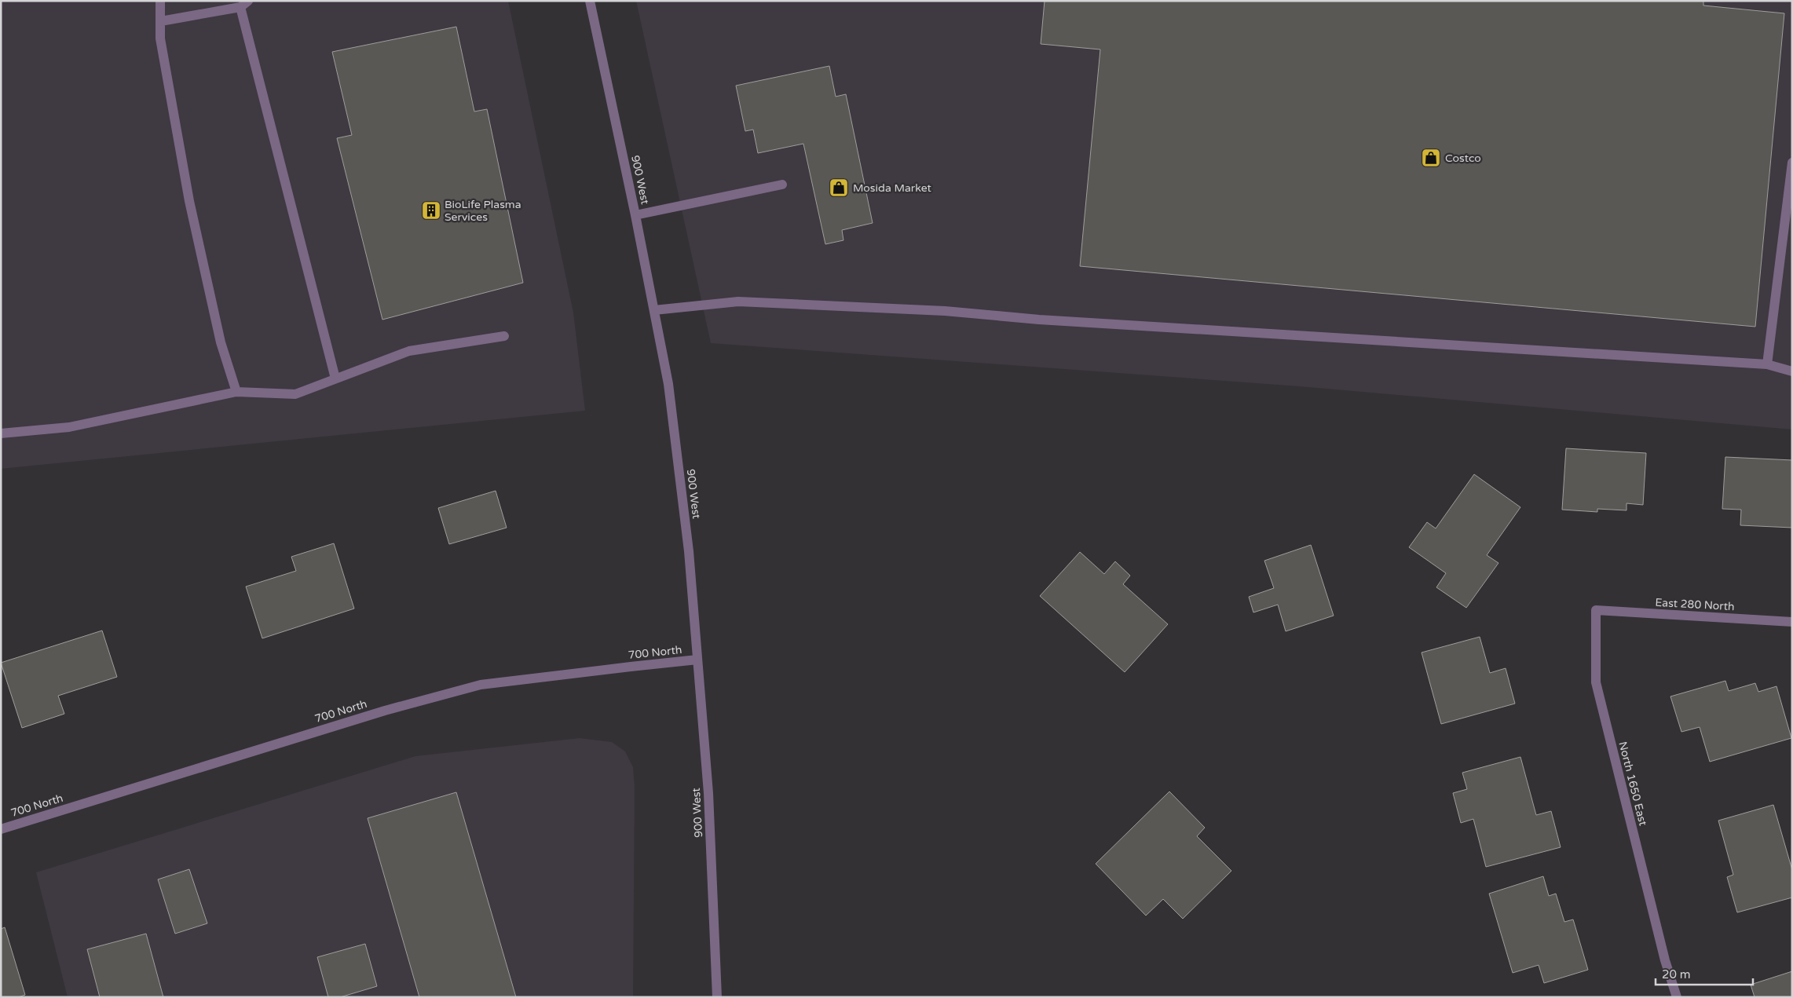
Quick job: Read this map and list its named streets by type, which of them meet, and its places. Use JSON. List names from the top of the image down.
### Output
{
  "streets": {
    "street": [
      "900 West",
      "East 280 North",
      "700 North",
      "North 1650 East"
    ]
  },
  "crossings": [
    ["900 West", "700 North"],
    ["East 280 North", "North 1650 East"]
  ],
  "places": {
    "shop": ["Costco", "Mosida Market"],
    "building": ["BioLife Plasma Services"]
  },
  "scale_bar": "20 m"
}
